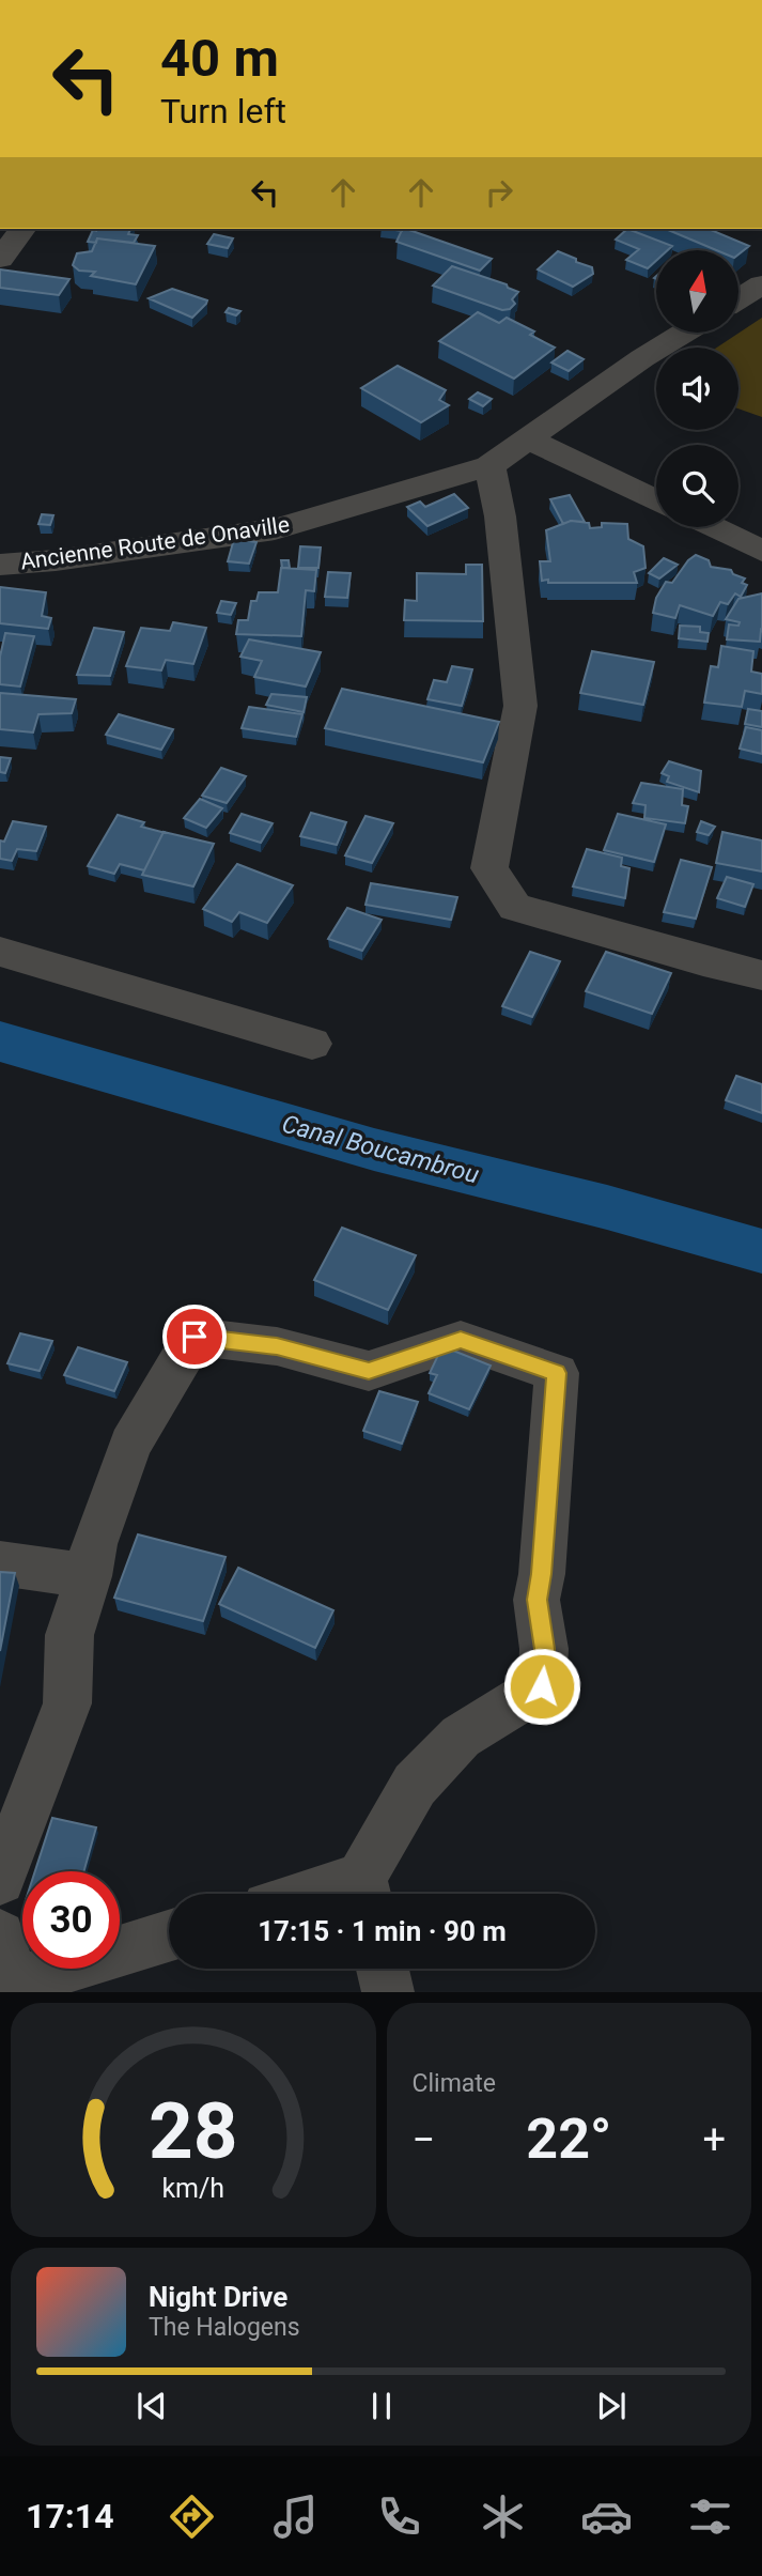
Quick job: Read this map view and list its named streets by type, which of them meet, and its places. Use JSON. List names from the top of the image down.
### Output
{
  "streets": {
    "street": ["Ancienne Route de Onaville"]
  },
  "water": ["Canal Boucambrou"],
  "north": "top",
  "page": {
    "turn": ["40 m", "Turn left"],
    "limit": "30",
    "trip": "17:15 · 1 min · 90 m",
    "tile": "Climate",
    "heat": ["−", "22°", "+"],
    "song": ["Night Drive", "The Halogens"],
    "tabs": "17:14",
    "gauge": ["28", "km/h"]
  }
}
